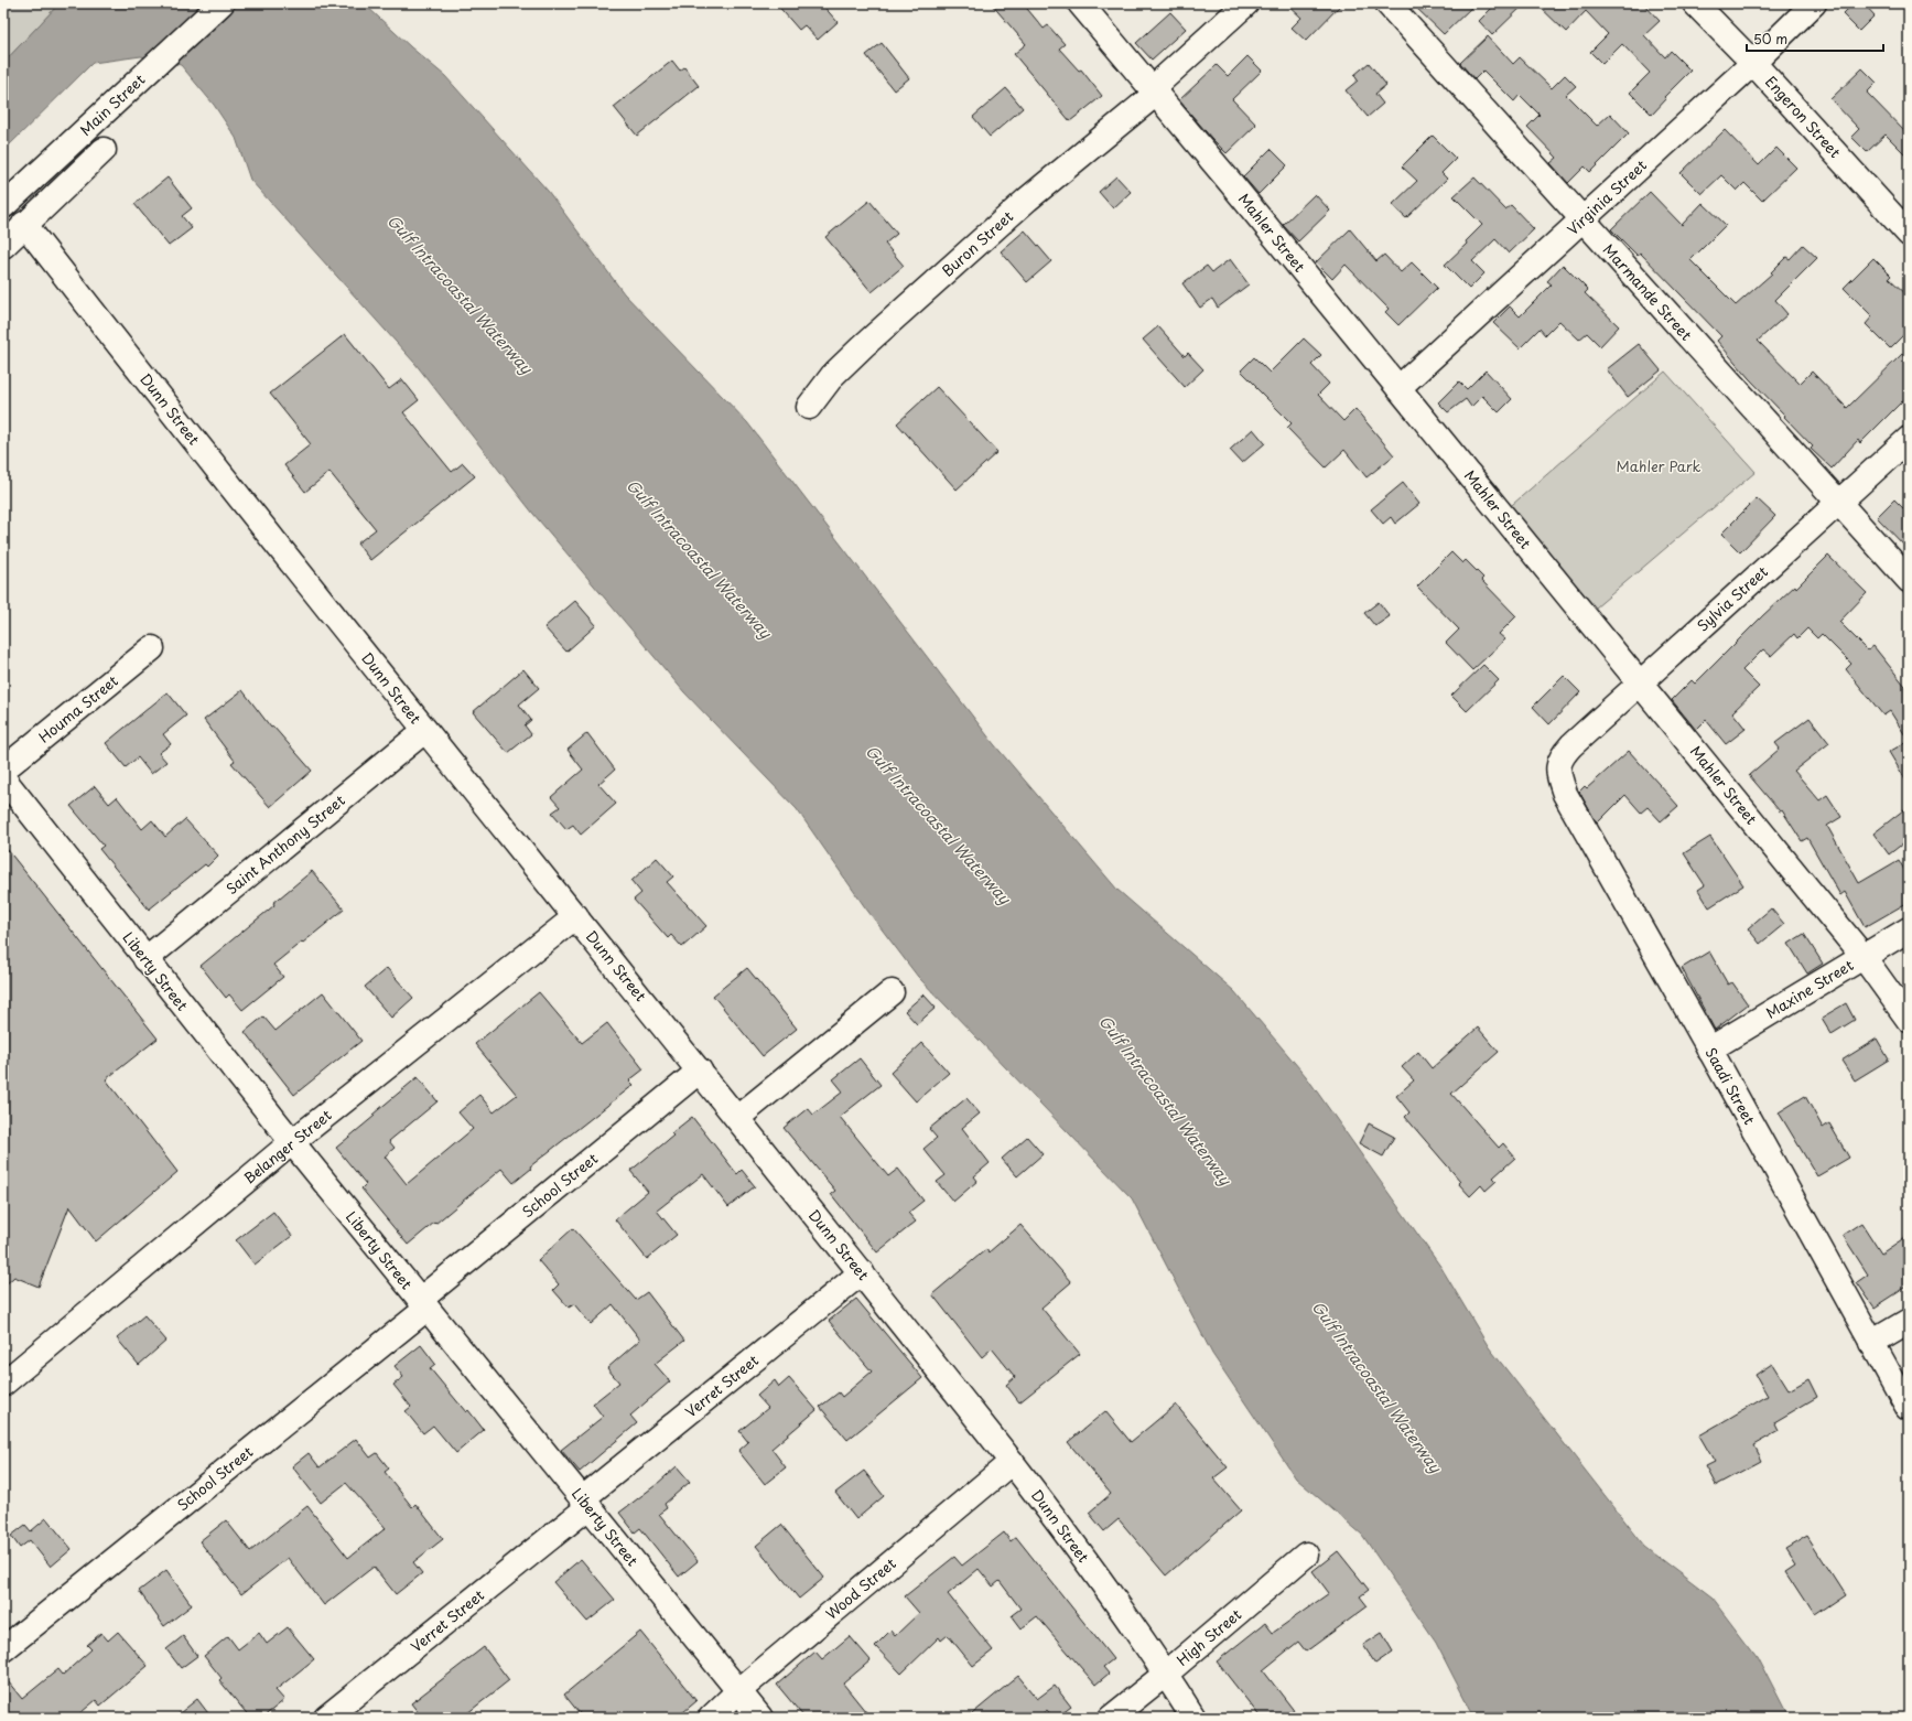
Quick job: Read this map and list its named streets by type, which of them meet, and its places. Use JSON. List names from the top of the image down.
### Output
{
  "streets": {
    "street": [
      "Main Street",
      "Engeron Street",
      "Virginia Street",
      "Mahler Street",
      "Buron Street",
      "Marmande Street",
      "Dunn Street",
      "Sylvia Street",
      "Houma Street",
      "Saint Anthony Street",
      "Liberty Street",
      "Maxine Street",
      "Saadi Street",
      "Belanger Street",
      "School Street",
      "Verret Street",
      "Wood Street",
      "High Street"
    ]
  },
  "crossings": [
    ["Main Street", "Dunn Street"],
    ["Engeron Street", "Virginia Street"],
    ["Virginia Street", "Mahler Street"],
    ["Virginia Street", "Marmande Street"],
    ["Mahler Street", "Buron Street"],
    ["Mahler Street", "Sylvia Street"],
    ["Mahler Street", "Maxine Street"],
    ["Marmande Street", "Sylvia Street"],
    ["Dunn Street", "Saint Anthony Street"],
    ["Dunn Street", "Belanger Street"],
    ["Dunn Street", "School Street"],
    ["Dunn Street", "Verret Street"],
    ["Dunn Street", "Wood Street"],
    ["Dunn Street", "High Street"],
    ["Sylvia Street", "Saadi Street"],
    ["Saint Anthony Street", "Liberty Street"],
    ["Liberty Street", "Belanger Street"],
    ["Liberty Street", "School Street"],
    ["Liberty Street", "Verret Street"],
    ["Liberty Street", "Wood Street"],
    ["Maxine Street", "Saadi Street"]
  ],
  "water": ["Gulf Intracoastal Waterway"],
  "parks": ["Mahler Park"],
  "scale_bar": "50 m"
}
